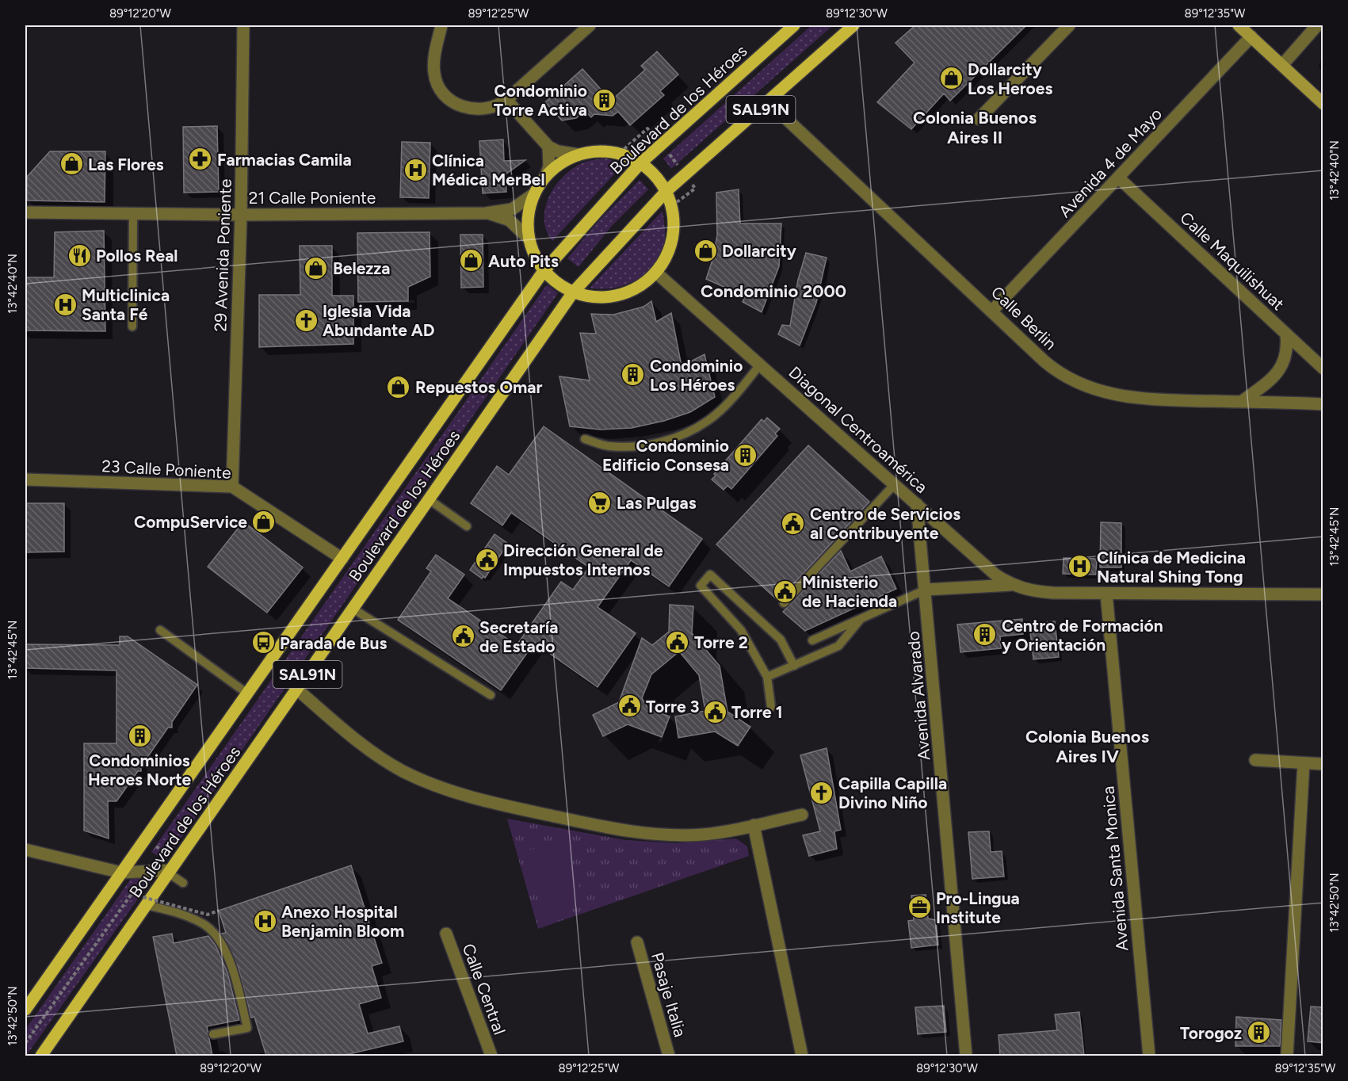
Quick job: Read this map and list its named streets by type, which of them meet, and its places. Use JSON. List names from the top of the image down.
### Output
{
  "streets": {
    "main road": ["Boulevard de los Héroes", "SAL91N"],
    "street": [
      "Avenida 4 de Mayo",
      "21 Calle Poniente",
      "29 Avenida Poniente",
      "Calle Maquilishuat",
      "Calle Berlin",
      "Diagonal Centroamérica",
      "23 Calle Poniente",
      "Avenida Alvarado",
      "Avenida Santa Monica",
      "Calle Central",
      "Pasaje Italia"
    ]
  },
  "crossings": [
    ["Boulevard de los Héroes", "Calle Berlin"],
    ["Boulevard de los Héroes", "23 Calle Poniente"],
    ["Avenida 4 de Mayo", "Calle Maquilishuat"],
    ["Avenida 4 de Mayo", "Calle Berlin"],
    ["21 Calle Poniente", "29 Avenida Poniente"],
    ["29 Avenida Poniente", "23 Calle Poniente"],
    ["Diagonal Centroamérica", "Avenida Alvarado"],
    ["Diagonal Centroamérica", "Avenida Santa Monica"]
  ],
  "districts": ["Colonia Buenos Aires II", "Condominio 2000", "Colonia Buenos Aires IV"],
  "places": {
    "shop": [
      "Dollarcity Los Heroes",
      "Las Flores",
      "Dollarcity",
      "Auto Pits",
      "Belezza",
      "Repuestos Omar",
      "CompuService"
    ],
    "building": [
      "Condominio Torre Activa",
      "Condominio Los Héroes",
      "Condominio Edificio Consesa",
      "Centro de Formación y Orientación",
      "Condominios Heroes Norte",
      "Torogoz"
    ],
    "pharmacy": ["Farmacias Camila"],
    "hospital": [
      "Clínica Médica MerBel",
      "Multiclinica Santa Fé",
      "Clínica de Medicina Natural Shing Tong",
      "Anexo Hospital Benjamin Bloom"
    ],
    "restaurant": ["Pollos Real"],
    "church": ["Iglesia Vida Abundante AD", "Capilla Capilla Divino Niño"],
    "supermarket": ["Las Pulgas"],
    "public building": [
      "Centro de Servicios al Contribuyente",
      "Dirección General de Impuestos Internos",
      "Ministerio de Hacienda",
      "Secretaría de Estado",
      "Torre 2",
      "Torre 3",
      "Torre 1"
    ],
    "bus stop": ["Parada de Bus"],
    "office": ["Pro-Lingua Institute"]
  },
  "coordinates": [
    "89°12'20\"W",
    "89°12'25\"W",
    "89°12'30\"W",
    "89°12'35\"W",
    "13°42'40\"N",
    "13°42'45\"N",
    "13°42'50\"N"
  ]
}
